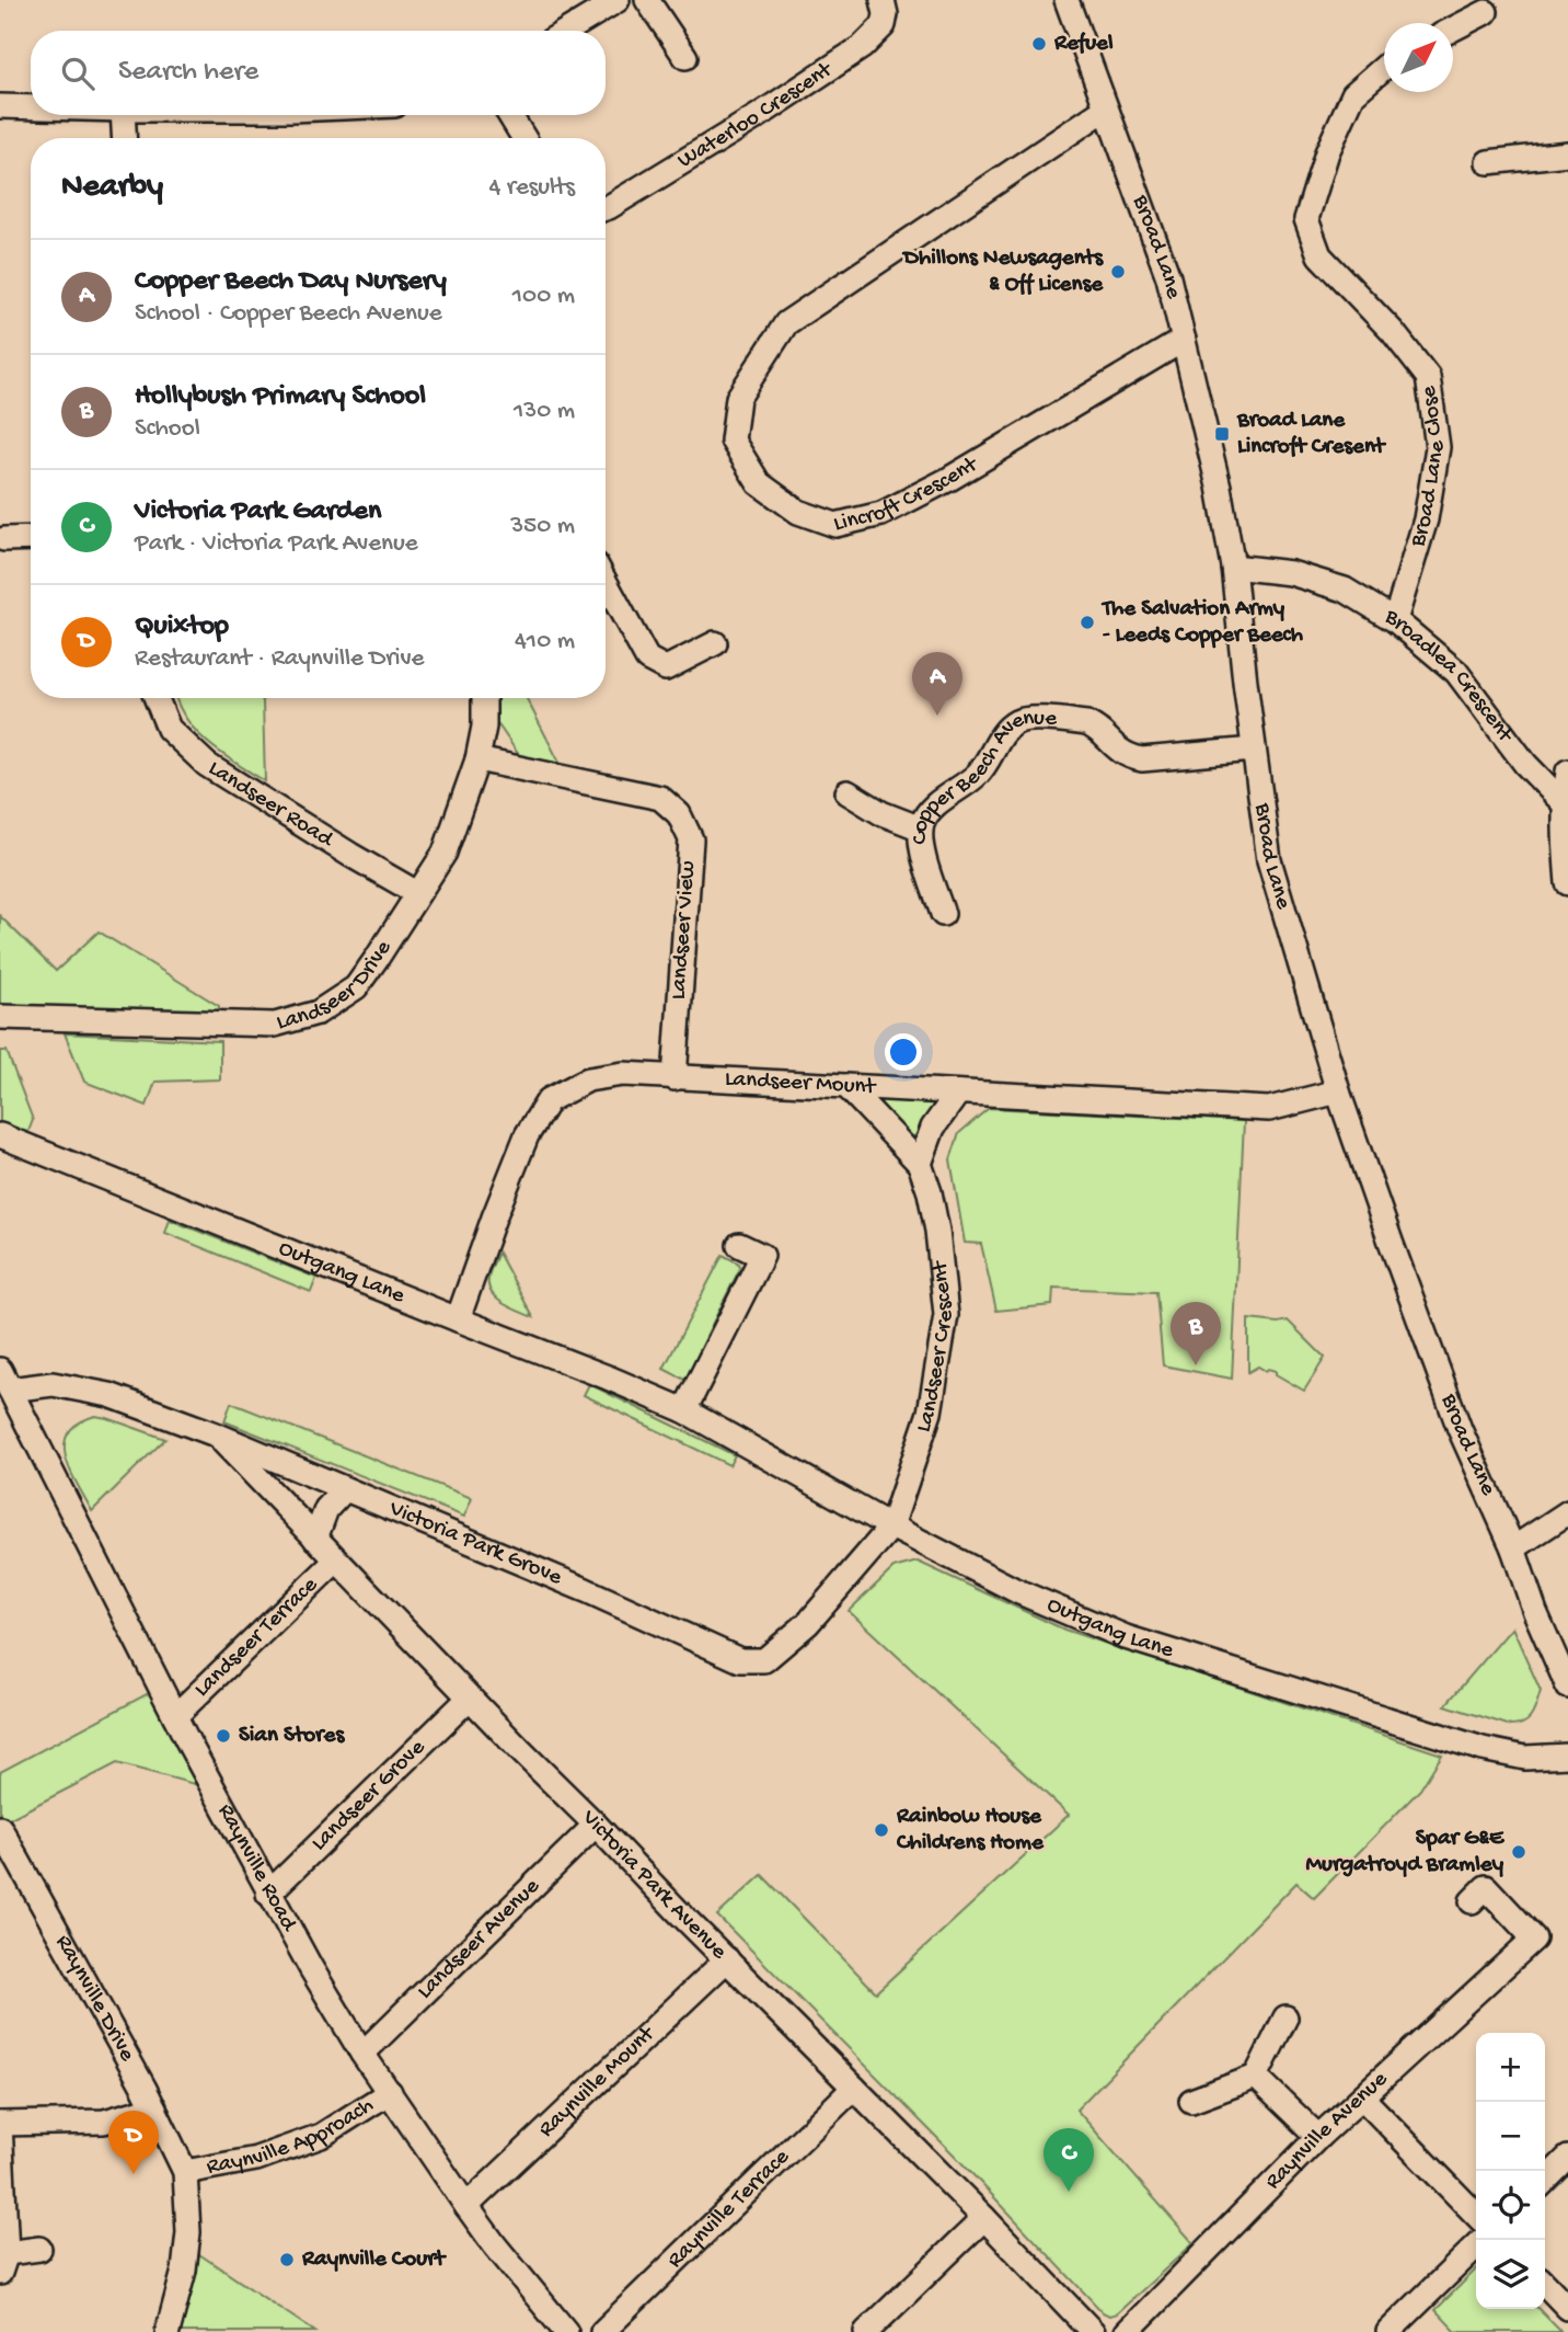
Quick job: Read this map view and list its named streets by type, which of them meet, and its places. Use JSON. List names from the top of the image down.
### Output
{
  "streets": {
    "street": [
      "Waterloo Crescent",
      "Broad Lane",
      "Broad Lane Close",
      "Lincroft Crescent",
      "Broadlea Crescent",
      "Copper Beech Avenue",
      "Landseer Road",
      "Landseer View",
      "Landseer Drive",
      "Landseer Mount",
      "Outgang Lane",
      "Landseer Crescent",
      "Victoria Park Grove",
      "Landseer Terrace",
      "Landseer Grove",
      "Raynville Road",
      "Victoria Park Avenue",
      "Landseer Avenue",
      "Raynville Drive",
      "Raynville Mount",
      "Raynville Avenue",
      "Raynville Approach",
      "Raynville Terrace"
    ]
  },
  "crossings": [
    ["Broad Lane", "Lincroft Crescent"],
    ["Broad Lane", "Broadlea Crescent"],
    ["Broad Lane", "Copper Beech Avenue"],
    ["Broad Lane", "Landseer Mount"],
    ["Broad Lane Close", "Broadlea Crescent"],
    ["Landseer Road", "Landseer Drive"],
    ["Landseer View", "Landseer Drive"],
    ["Landseer View", "Landseer Mount"],
    ["Landseer Mount", "Outgang Lane"],
    ["Landseer Mount", "Landseer Crescent"],
    ["Outgang Lane", "Landseer Crescent"],
    ["Outgang Lane", "Victoria Park Grove"],
    ["Landseer Crescent", "Victoria Park Grove"],
    ["Victoria Park Grove", "Raynville Road"],
    ["Victoria Park Grove", "Victoria Park Avenue"],
    ["Landseer Terrace", "Raynville Road"],
    ["Landseer Terrace", "Victoria Park Avenue"],
    ["Landseer Grove", "Raynville Road"],
    ["Landseer Grove", "Victoria Park Avenue"],
    ["Raynville Road", "Landseer Avenue"],
    ["Raynville Road", "Raynville Mount"],
    ["Raynville Road", "Raynville Approach"],
    ["Victoria Park Avenue", "Landseer Avenue"],
    ["Victoria Park Avenue", "Raynville Mount"],
    ["Victoria Park Avenue", "Raynville Terrace"],
    ["Raynville Drive", "Raynville Approach"]
  ],
  "places": {
    "other": [
      "Refuel",
      "Dhillons Newsagents & Off License",
      "The Salvation Army - Leeds Copper Beech",
      "Sian Stores",
      "Rainbow House Childrens Home",
      "Spar G&E Murgatroyd Bramley",
      "Raynville Court"
    ],
    "transit": ["Broad Lane Lincroft Cresent"]
  },
  "north": "top right",
  "page": {
    "search": "Search here",
    "heading": ["Nearby", "4 results"],
    "list": [
      {
        "mark": "A",
        "name": "Copper Beech Day Nursery",
        "note": "School · Copper Beech Avenue",
        "value": "100 m"
      },
      {
        "mark": "B",
        "name": "Hollybush Primary School",
        "note": "School",
        "value": "130 m"
      },
      {
        "mark": "C",
        "name": "Victoria Park Garden",
        "note": "Park · Victoria Park Avenue",
        "value": "350 m"
      },
      {
        "mark": "D",
        "name": "Quixtop",
        "note": "Restaurant · Raynville Drive",
        "value": "410 m"
      }
    ],
    "pins": [
      "A",
      "B",
      "D",
      "C"
    ],
    "map_buttons": ["+", "−"]
  }
}
